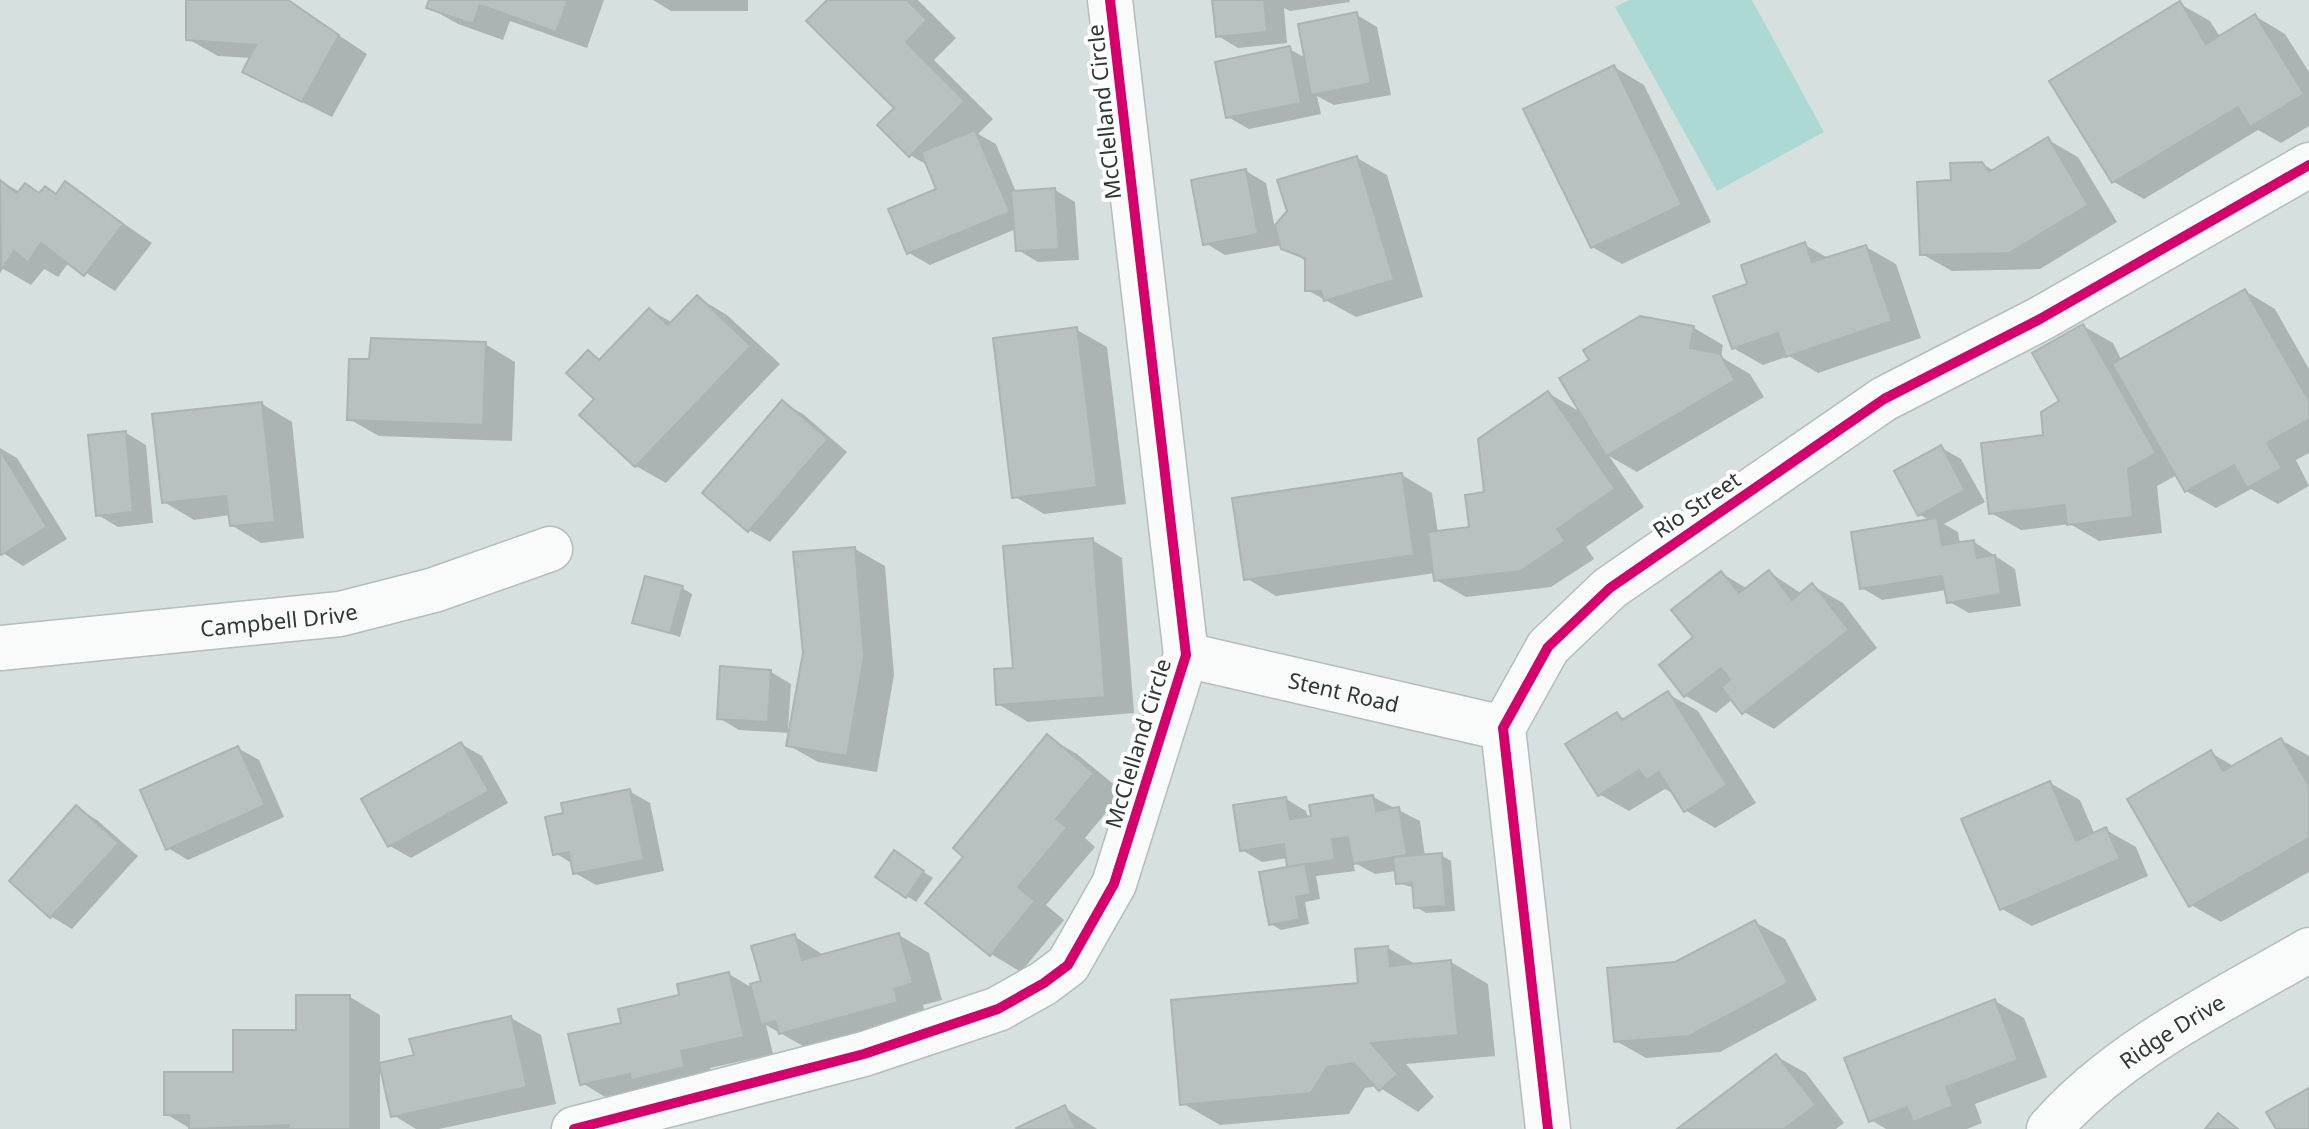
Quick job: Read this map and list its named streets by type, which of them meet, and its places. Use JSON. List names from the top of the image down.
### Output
{
  "streets": {
    "street": [
      "McClelland Circle",
      "Rio Street",
      "Campbell Drive",
      "Stent Road",
      "Ridge Drive"
    ]
  },
  "crossings": [
    ["McClelland Circle", "Stent Road"],
    ["Rio Street", "Stent Road"]
  ]
}
